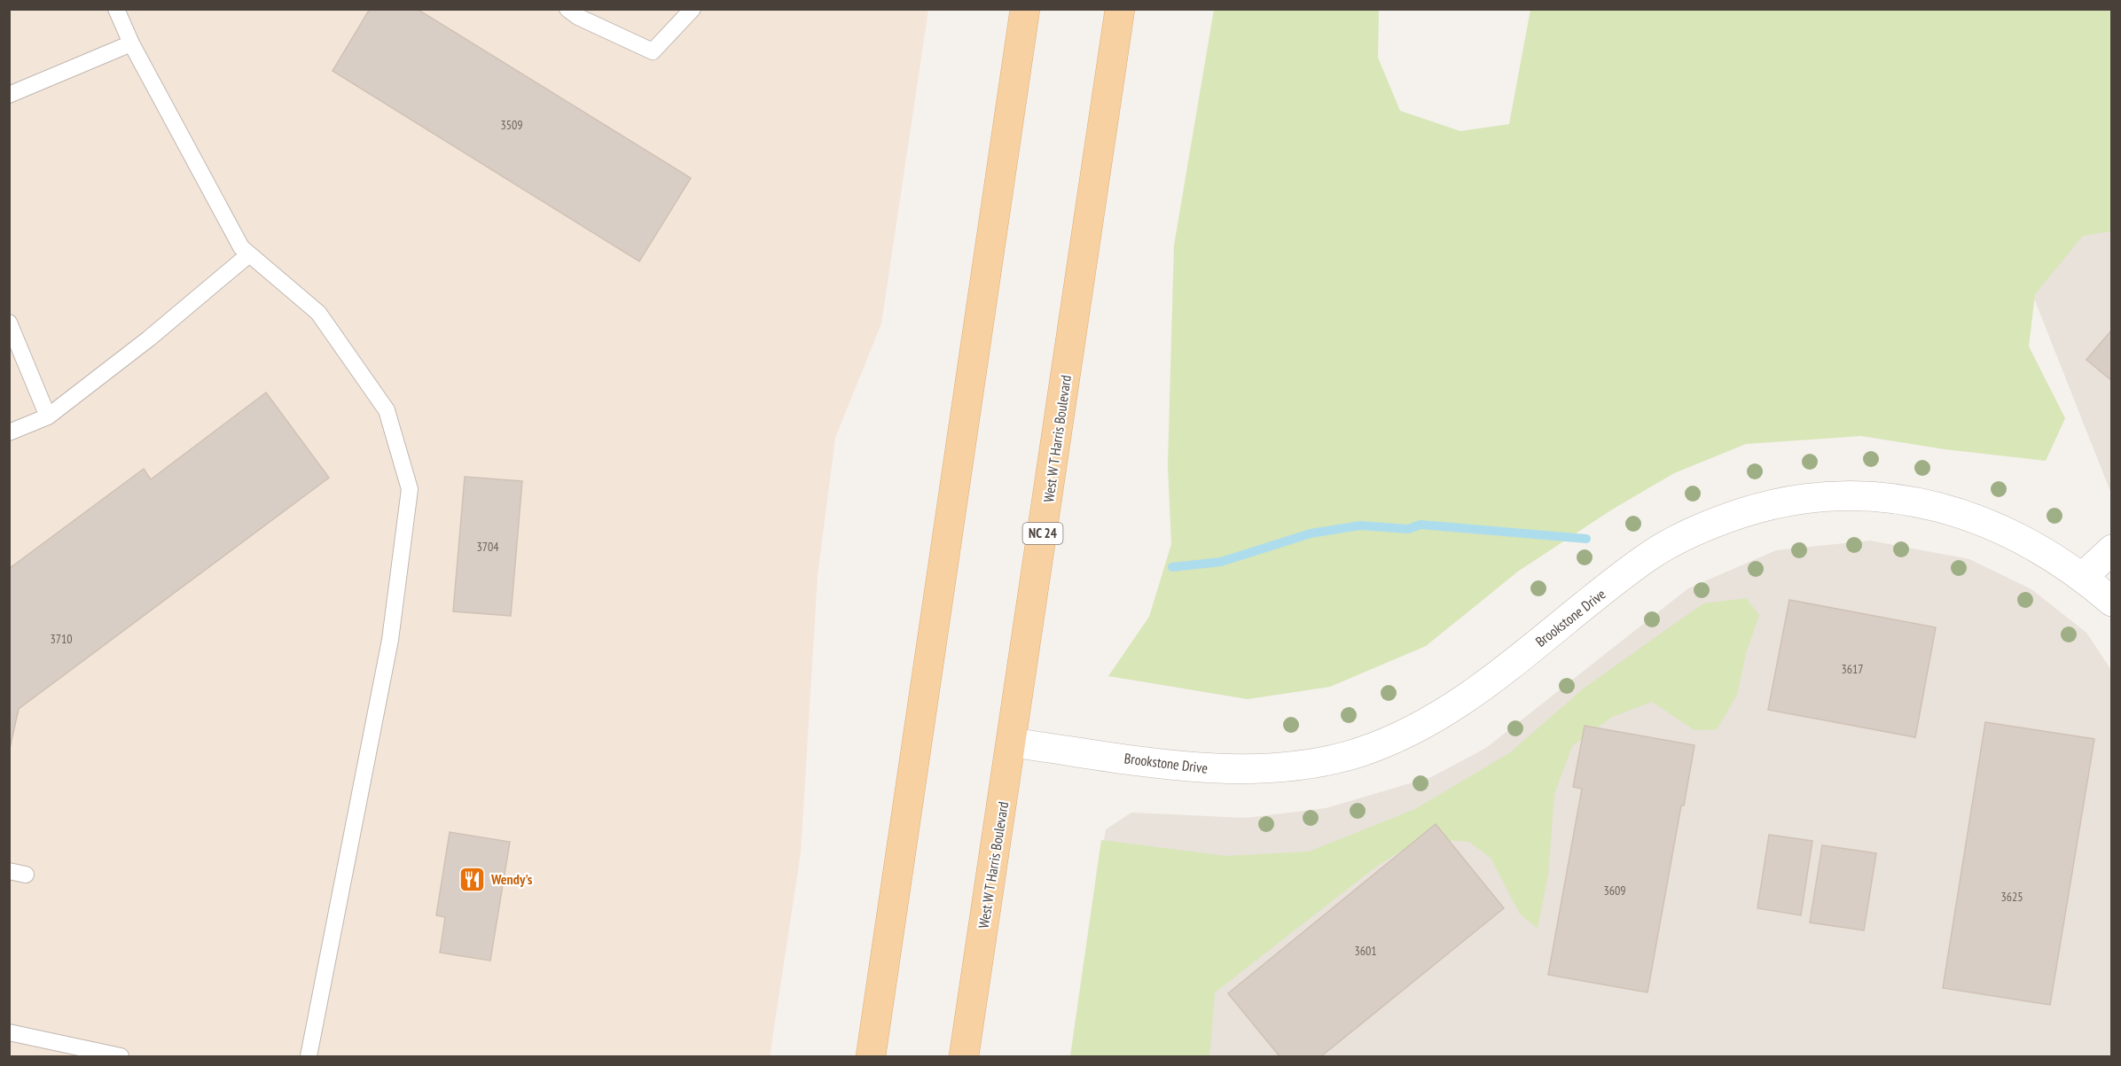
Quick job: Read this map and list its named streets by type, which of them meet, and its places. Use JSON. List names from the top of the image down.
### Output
{
  "streets": {
    "main road": ["West W T Harris Boulevard", "NC 24"],
    "street": ["Brookstone Drive"]
  },
  "crossings": [
    ["West W T Harris Boulevard", "Brookstone Drive"]
  ],
  "places": {
    "restaurant": ["Wendy's"]
  },
  "house_numbers": [
    "3509",
    "3704",
    "3710",
    "3617",
    "3609",
    "3625",
    "3601"
  ]
}
